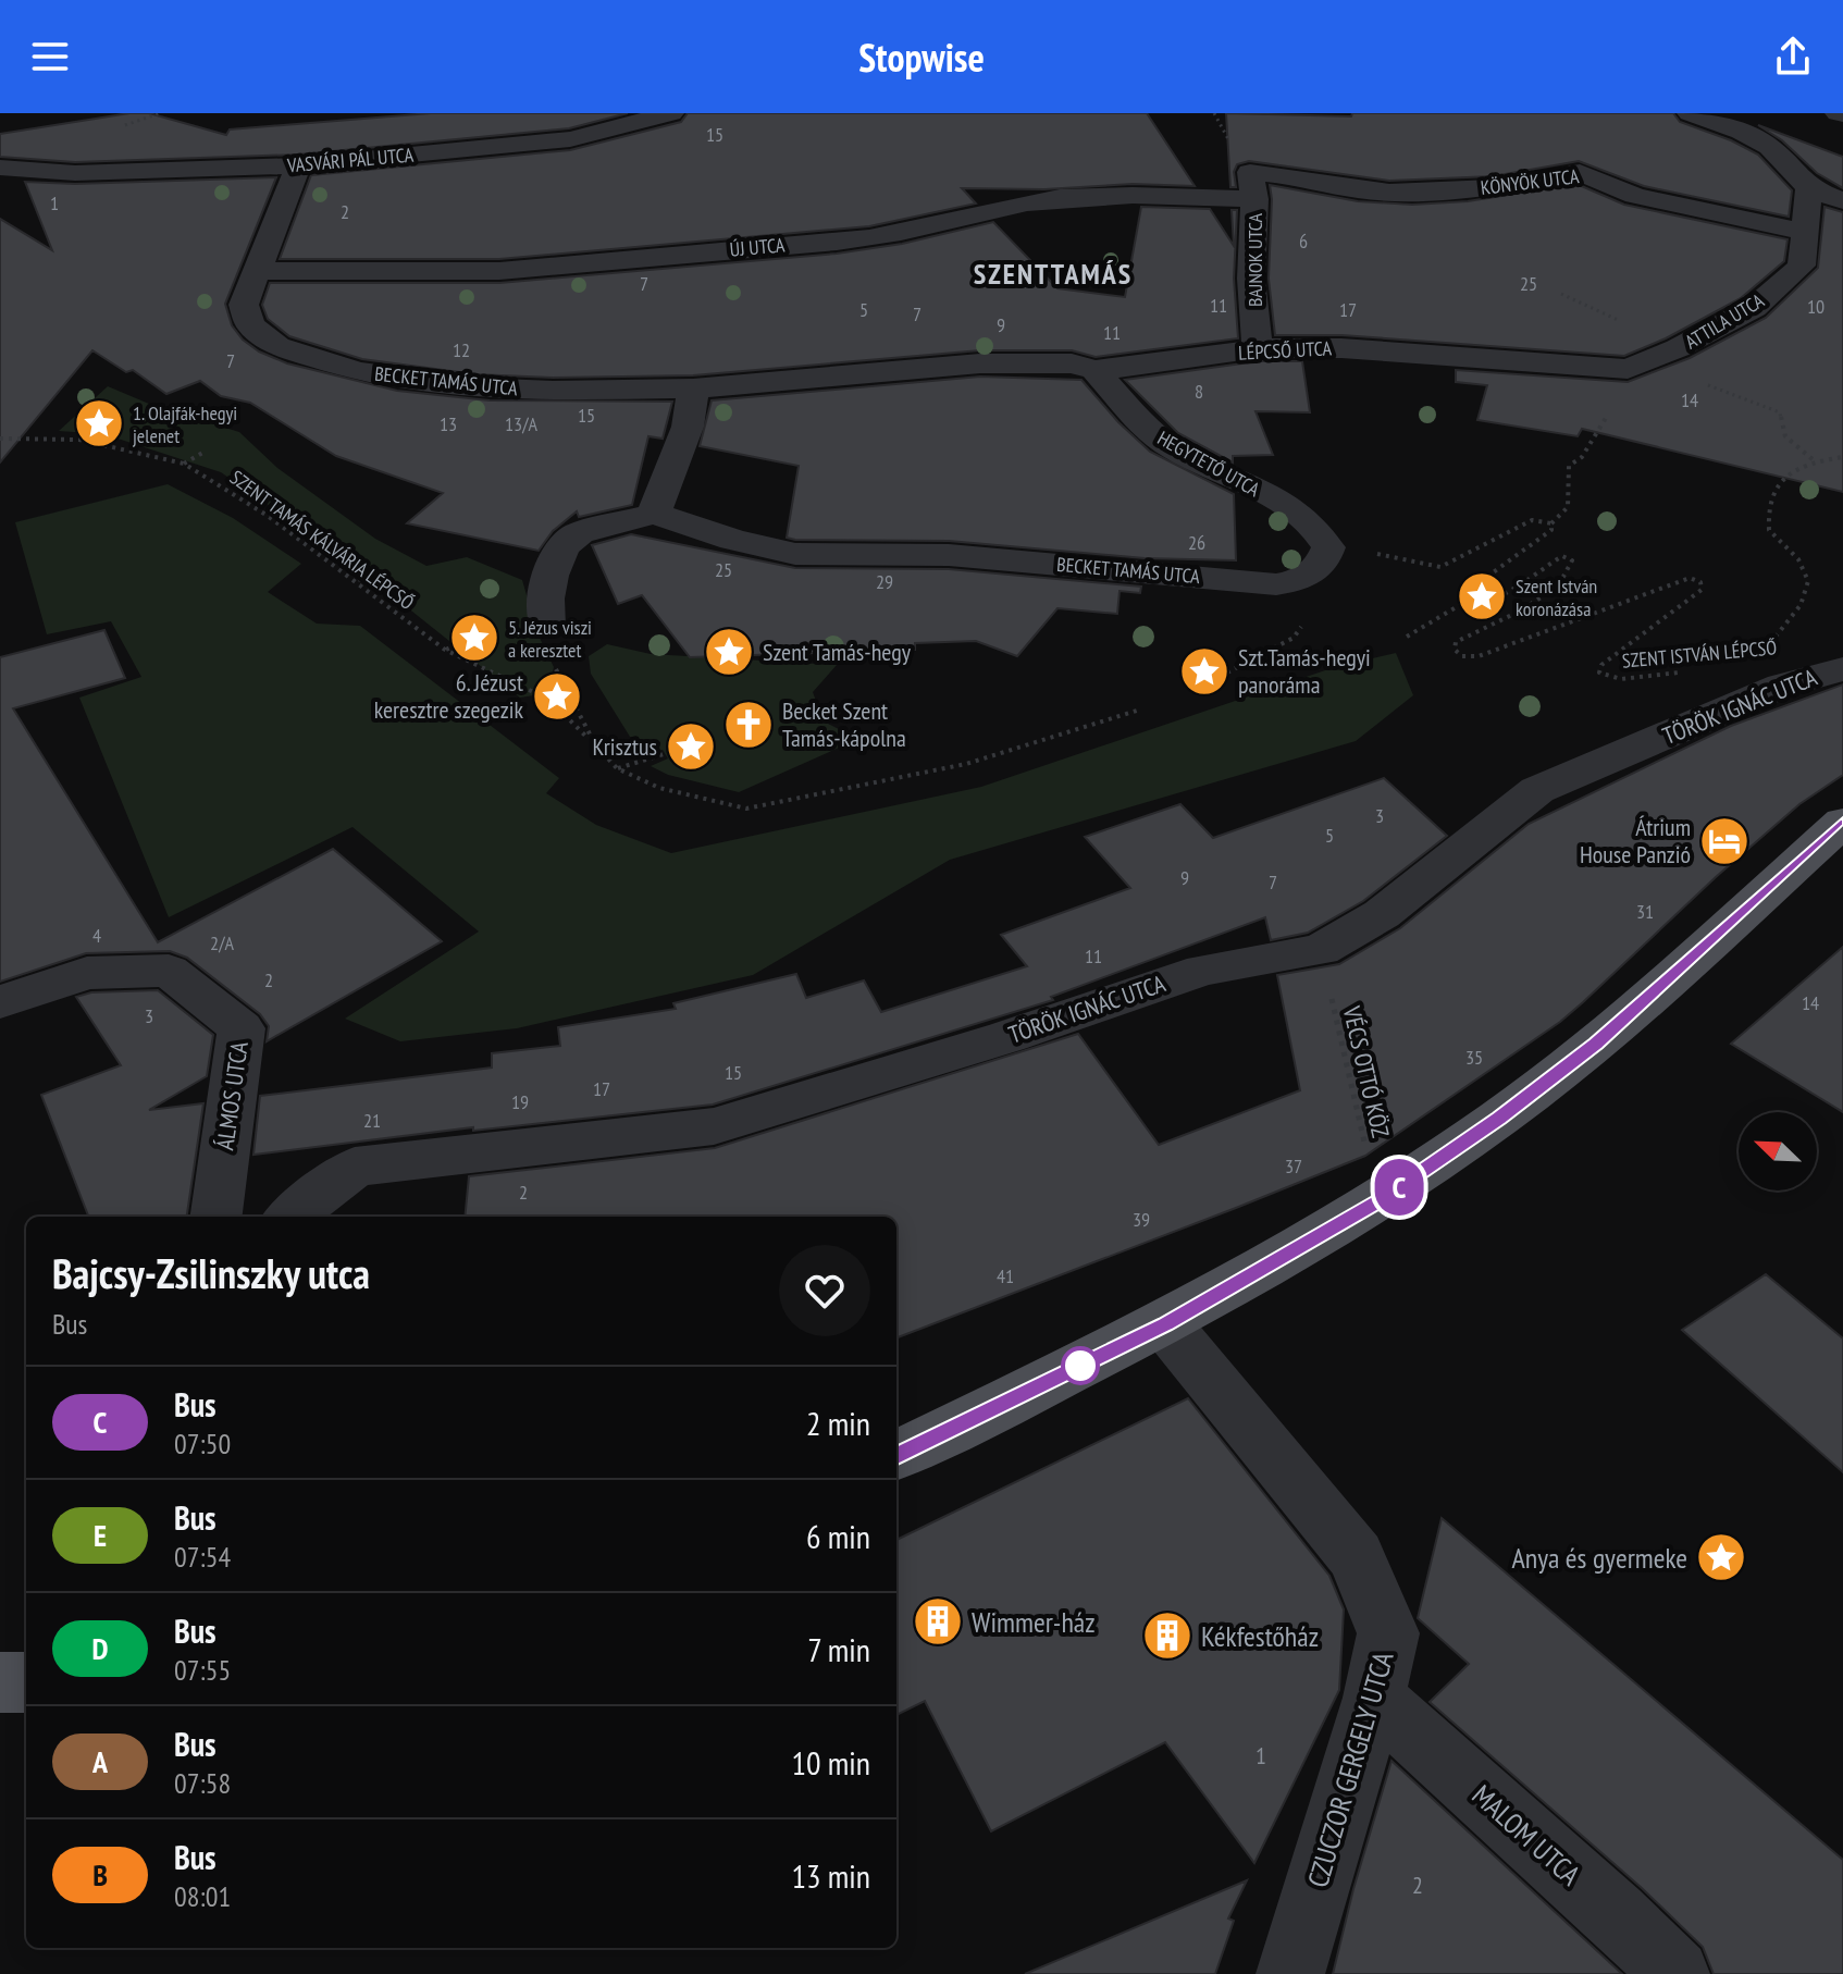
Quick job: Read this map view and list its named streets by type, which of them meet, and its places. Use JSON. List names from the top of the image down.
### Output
{
  "streets": {
    "street": [
      "VASVÁRI PÁL UTCA",
      "KÖNYÖK UTCA",
      "ÚJ UTCA",
      "BAJNOK UTCA",
      "ATTILA UTCA",
      "LÉPCSŐ UTCA",
      "BECKET TAMÁS UTCA",
      "HEGYTETŐ UTCA",
      "TÖRÖK IGNÁC UTCA",
      "ÁLMOS UTCA",
      "CZUCZOR GERGELY UTCA",
      "MALOM UTCA"
    ],
    "path": ["SZENT TAMÁS KÁLVÁRIA LÉPCSŐ", "SZENT ISTVÁN LÉPCSŐ", "VÉCS OTTÓ KÖZ"]
  },
  "crossings": [
    ["VASVÁRI PÁL UTCA", "BECKET TAMÁS UTCA"],
    ["KÖNYÖK UTCA", "ÚJ UTCA"],
    ["KÖNYÖK UTCA", "BAJNOK UTCA"],
    ["KÖNYÖK UTCA", "ATTILA UTCA"],
    ["ÚJ UTCA", "BAJNOK UTCA"],
    ["ÚJ UTCA", "BECKET TAMÁS UTCA"],
    ["BAJNOK UTCA", "LÉPCSŐ UTCA"],
    ["ATTILA UTCA", "LÉPCSŐ UTCA"],
    ["LÉPCSŐ UTCA", "BECKET TAMÁS UTCA"],
    ["LÉPCSŐ UTCA", "HEGYTETŐ UTCA"],
    ["BECKET TAMÁS UTCA", "HEGYTETŐ UTCA"],
    ["TÖRÖK IGNÁC UTCA", "VÉCS OTTÓ KÖZ"],
    ["CZUCZOR GERGELY UTCA", "MALOM UTCA"]
  ],
  "districts": ["SZENTTAMÁS"],
  "places": {
    "place": [
      "1. Olajfák-hegyi jelenet",
      "Szent István koronázása",
      "5. Jézus viszi a keresztet",
      "Szent Tamás-hegy",
      "Szt.Tamás-hegyi panoráma",
      "6. Jézust keresztre szegezik",
      "Krisztus",
      "Anya és gyermeke"
    ],
    "church": ["Becket Szent Tamás-kápolna"],
    "hotel": ["Átrium House Panzió"],
    "building": ["Wimmer-ház", "Kékfestőház"]
  },
  "lines": ["bus line C"],
  "house_numbers": [
    "15",
    "1",
    "2",
    "6",
    "7",
    "25",
    "11",
    "10",
    "5",
    "17",
    "7",
    "9",
    "11",
    "12",
    "7",
    "8",
    "14",
    "15",
    "13",
    "13/A",
    "26",
    "25",
    "29",
    "3",
    "5",
    "9",
    "7",
    "31",
    "4",
    "2/A",
    "11",
    "2",
    "14",
    "3",
    "35",
    "15",
    "17",
    "19",
    "21",
    "37",
    "2",
    "39",
    "41",
    "1",
    "2"
  ],
  "north": "top left",
  "page": {
    "header": "Stopwise",
    "on_map": "C",
    "heading": ["Bajcsy-Zsilinszky utca", "Bus"],
    "list": [
      {
        "mark": "C",
        "name": "Bus",
        "note": "07:50",
        "value": "2 min"
      },
      {
        "mark": "E",
        "name": "Bus",
        "note": "07:54",
        "value": "6 min"
      },
      {
        "mark": "D",
        "name": "Bus",
        "note": "07:55",
        "value": "7 min"
      },
      {
        "mark": "A",
        "name": "Bus",
        "note": "07:58",
        "value": "10 min"
      },
      {
        "mark": "B",
        "name": "Bus",
        "note": "08:01",
        "value": "13 min"
      }
    ]
  }
}
